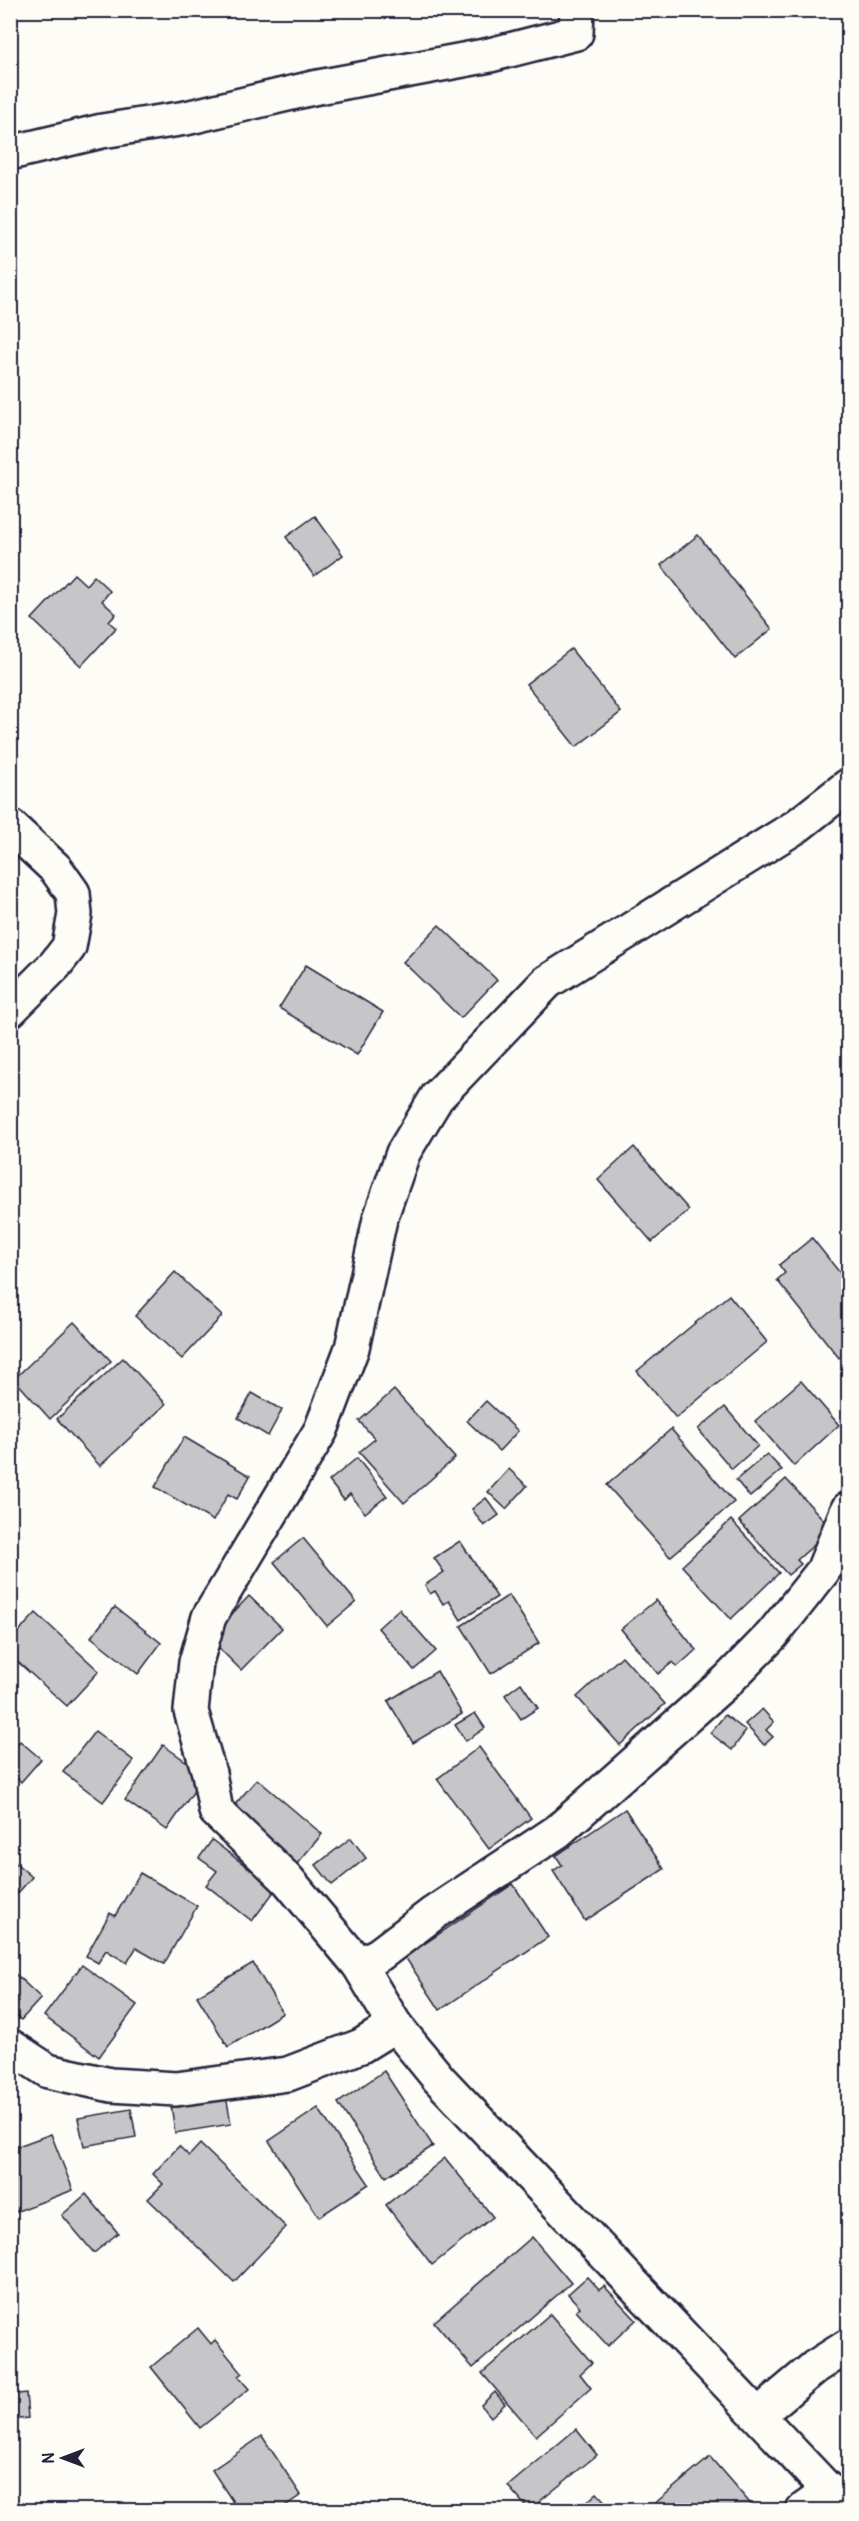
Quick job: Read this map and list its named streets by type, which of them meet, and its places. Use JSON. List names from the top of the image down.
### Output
{
  "north": "left"
}
